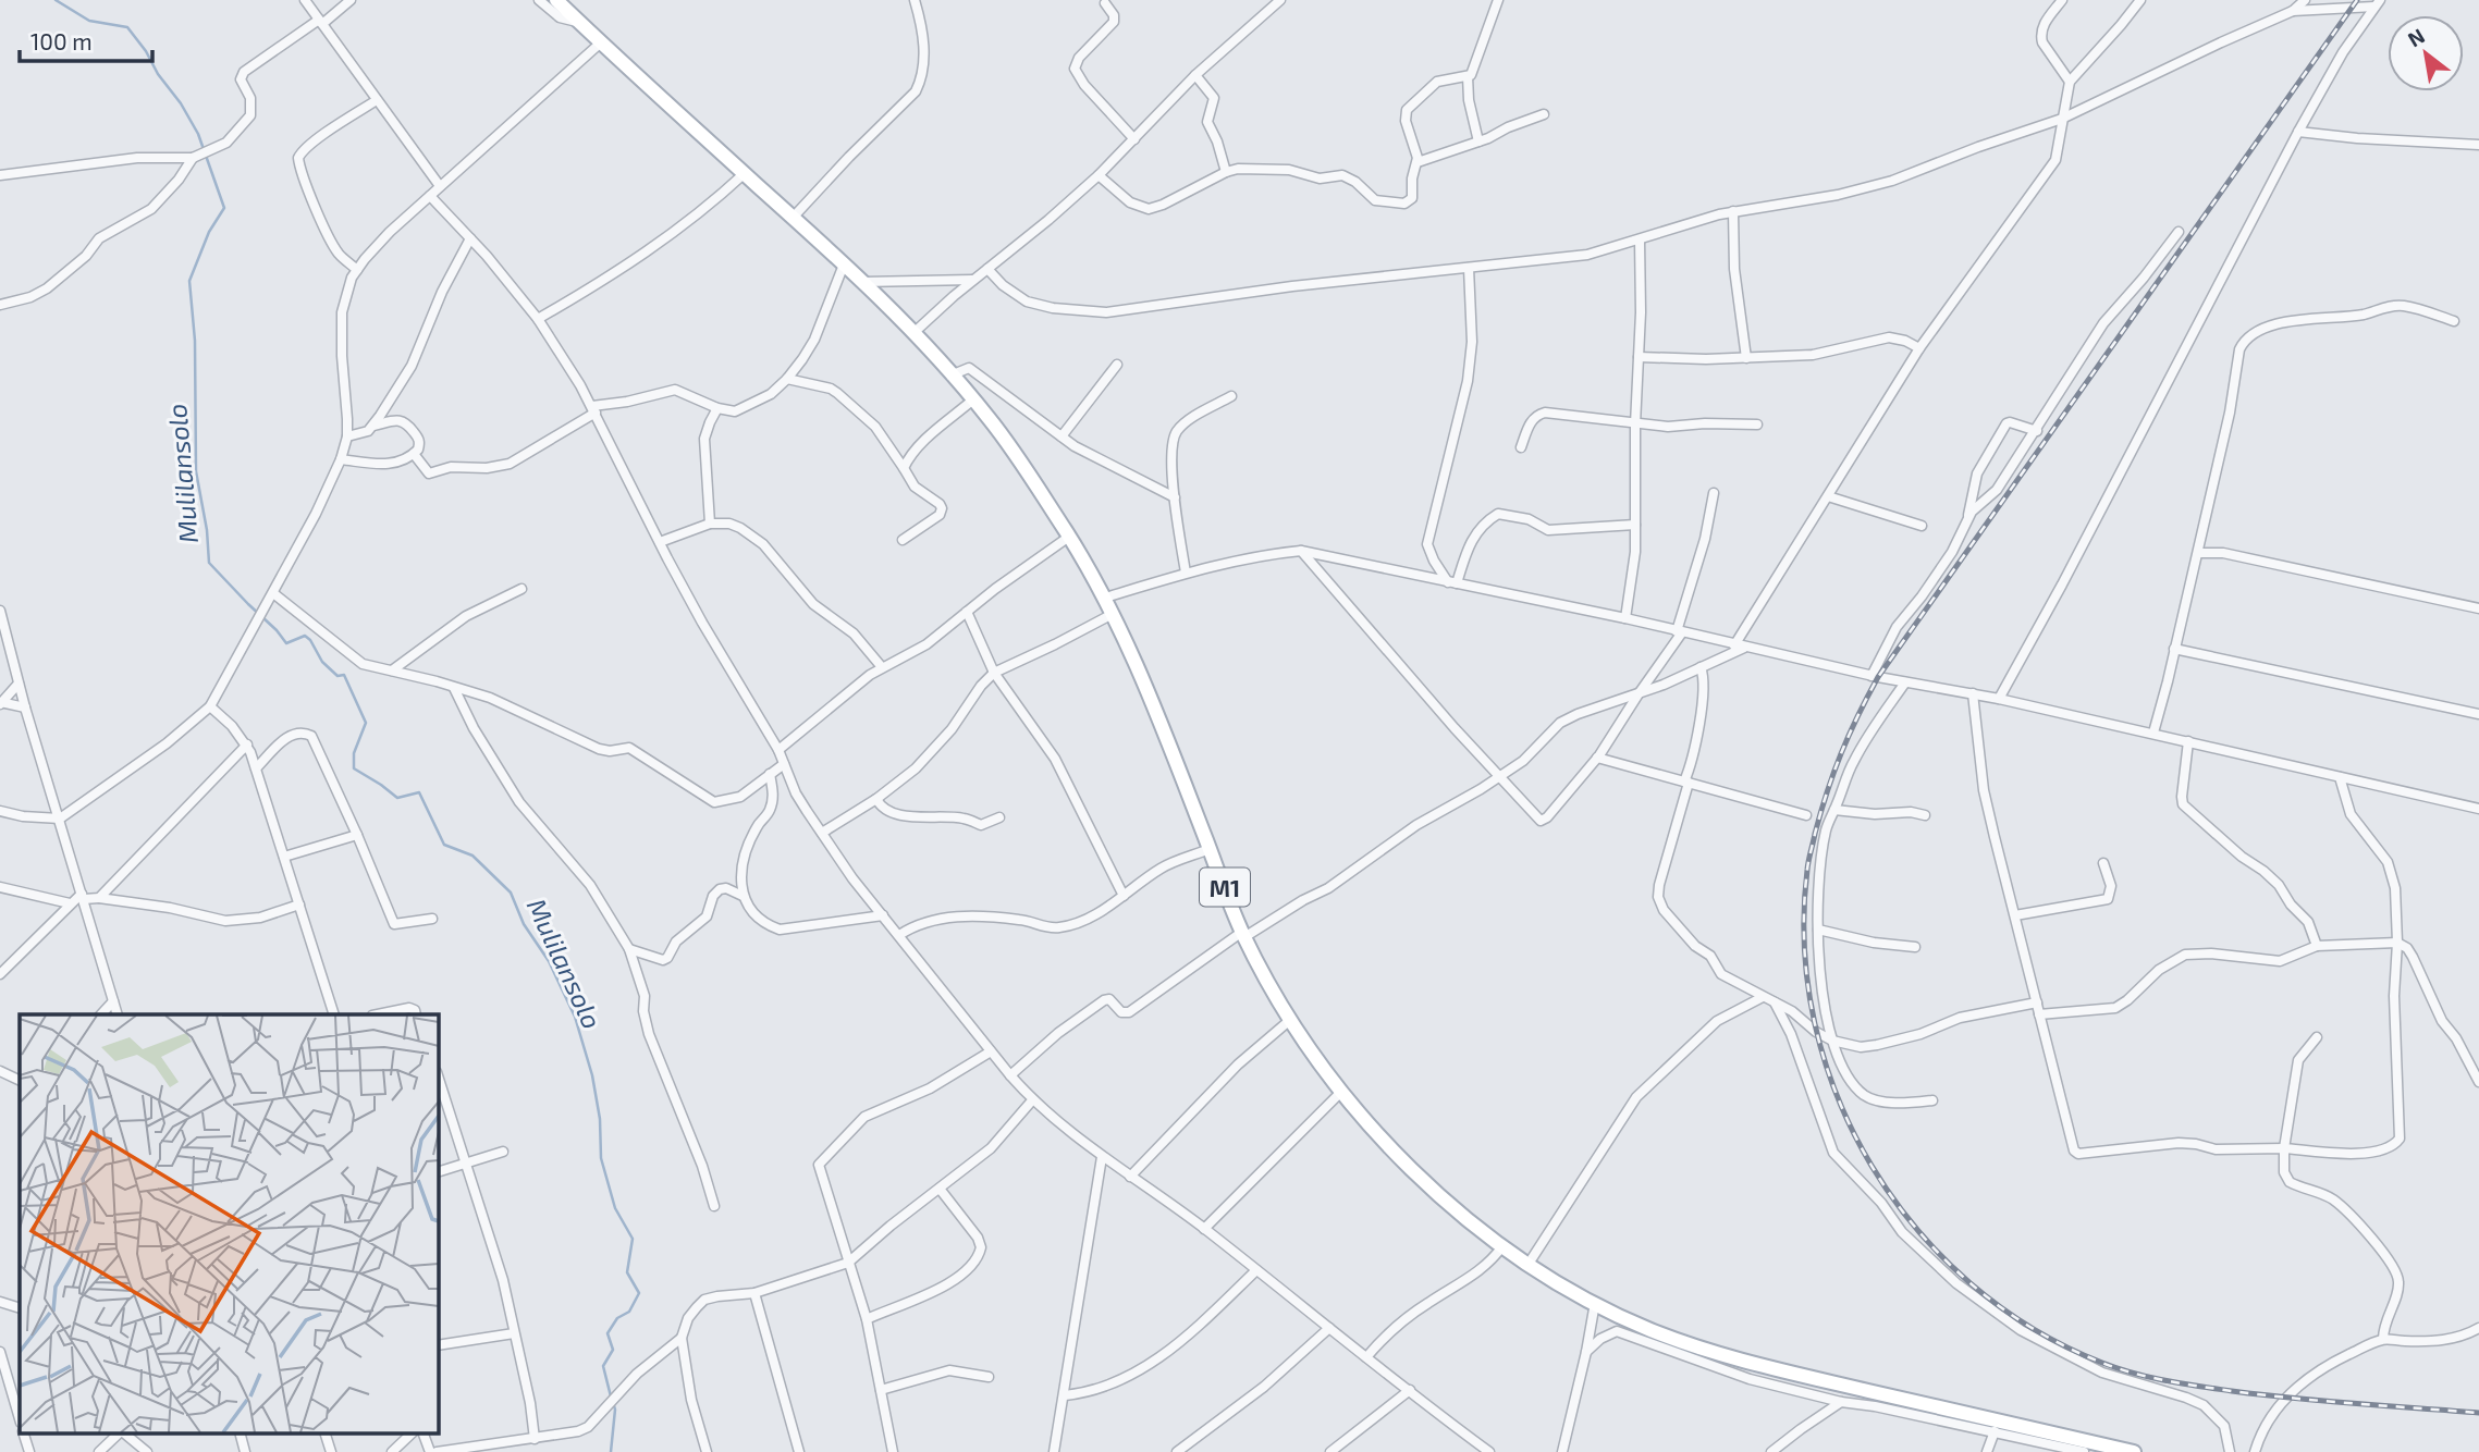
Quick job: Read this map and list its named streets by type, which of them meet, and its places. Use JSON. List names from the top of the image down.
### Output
{
  "streets": {
    "main road": ["M1"]
  },
  "water": ["Mulilansolo"],
  "scale_bar": "100 m",
  "north": "top left"
}
